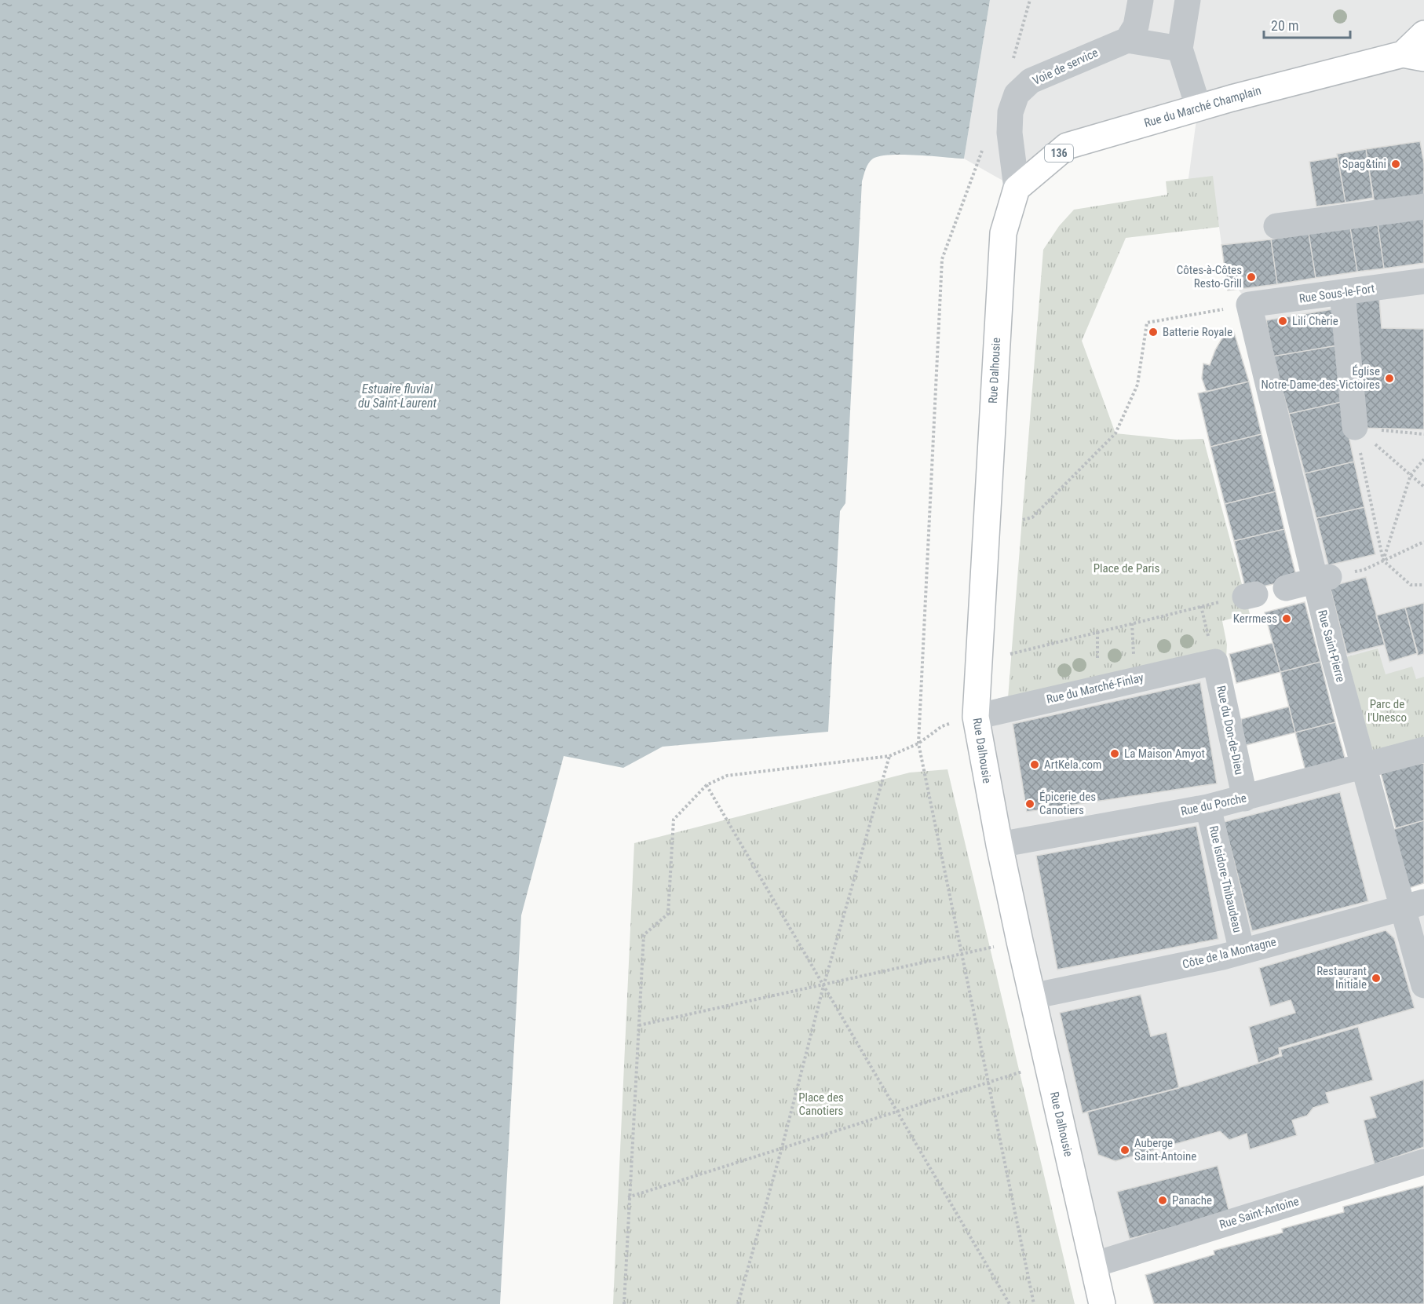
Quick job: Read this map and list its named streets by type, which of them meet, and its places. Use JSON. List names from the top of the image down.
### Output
{
  "streets": {
    "main road": ["Rue du Marché Champlain", "136", "Rue Dalhousie"],
    "street": [
      "Voie de service",
      "Rue Sous-le-Fort",
      "Rue Saint-Pierre",
      "Rue du Marché-Finlay",
      "Rue du Don-de-Dieu",
      "Rue du Porche",
      "Rue Isidore-Thibaudeau",
      "Côte de la Montagne",
      "Rue Saint-Antoine"
    ]
  },
  "crossings": [
    ["Voie de service", "Rue du Marché Champlain"],
    ["Voie de service", "Rue Dalhousie"],
    ["Rue du Marché Champlain", "Rue Dalhousie"],
    ["Rue Sous-le-Fort", "Rue Saint-Pierre"],
    ["Rue Dalhousie", "Rue du Marché-Finlay"],
    ["Rue Dalhousie", "Rue du Porche"],
    ["Rue Dalhousie", "Côte de la Montagne"],
    ["Rue Dalhousie", "Rue Saint-Antoine"],
    ["Rue Saint-Pierre", "Rue du Porche"],
    ["Rue Saint-Pierre", "Côte de la Montagne"],
    ["Rue du Marché-Finlay", "Rue du Don-de-Dieu"],
    ["Rue du Don-de-Dieu", "Rue du Porche"],
    ["Rue du Porche", "Rue Isidore-Thibaudeau"],
    ["Rue Isidore-Thibaudeau", "Côte de la Montagne"]
  ],
  "water": ["Estuaire fluvial du Saint-Laurent"],
  "parks": ["Place de Paris", "Parc de l'Unesco", "Place des Canotiers"],
  "places": [
    "Spag&tini",
    "Côtes-à-Côtes Resto-Grill",
    "Lili Chèrie",
    "Batterie Royale",
    "Église Notre-Dame-des-Victoires",
    "Kerrmess",
    "La Maison Amyot",
    "ArtKela.com",
    "Épicerie des Canotiers",
    "Restaurant Initiale",
    "Auberge Saint-Antoine",
    "Panache"
  ],
  "scale_bar": "20 m"
}
